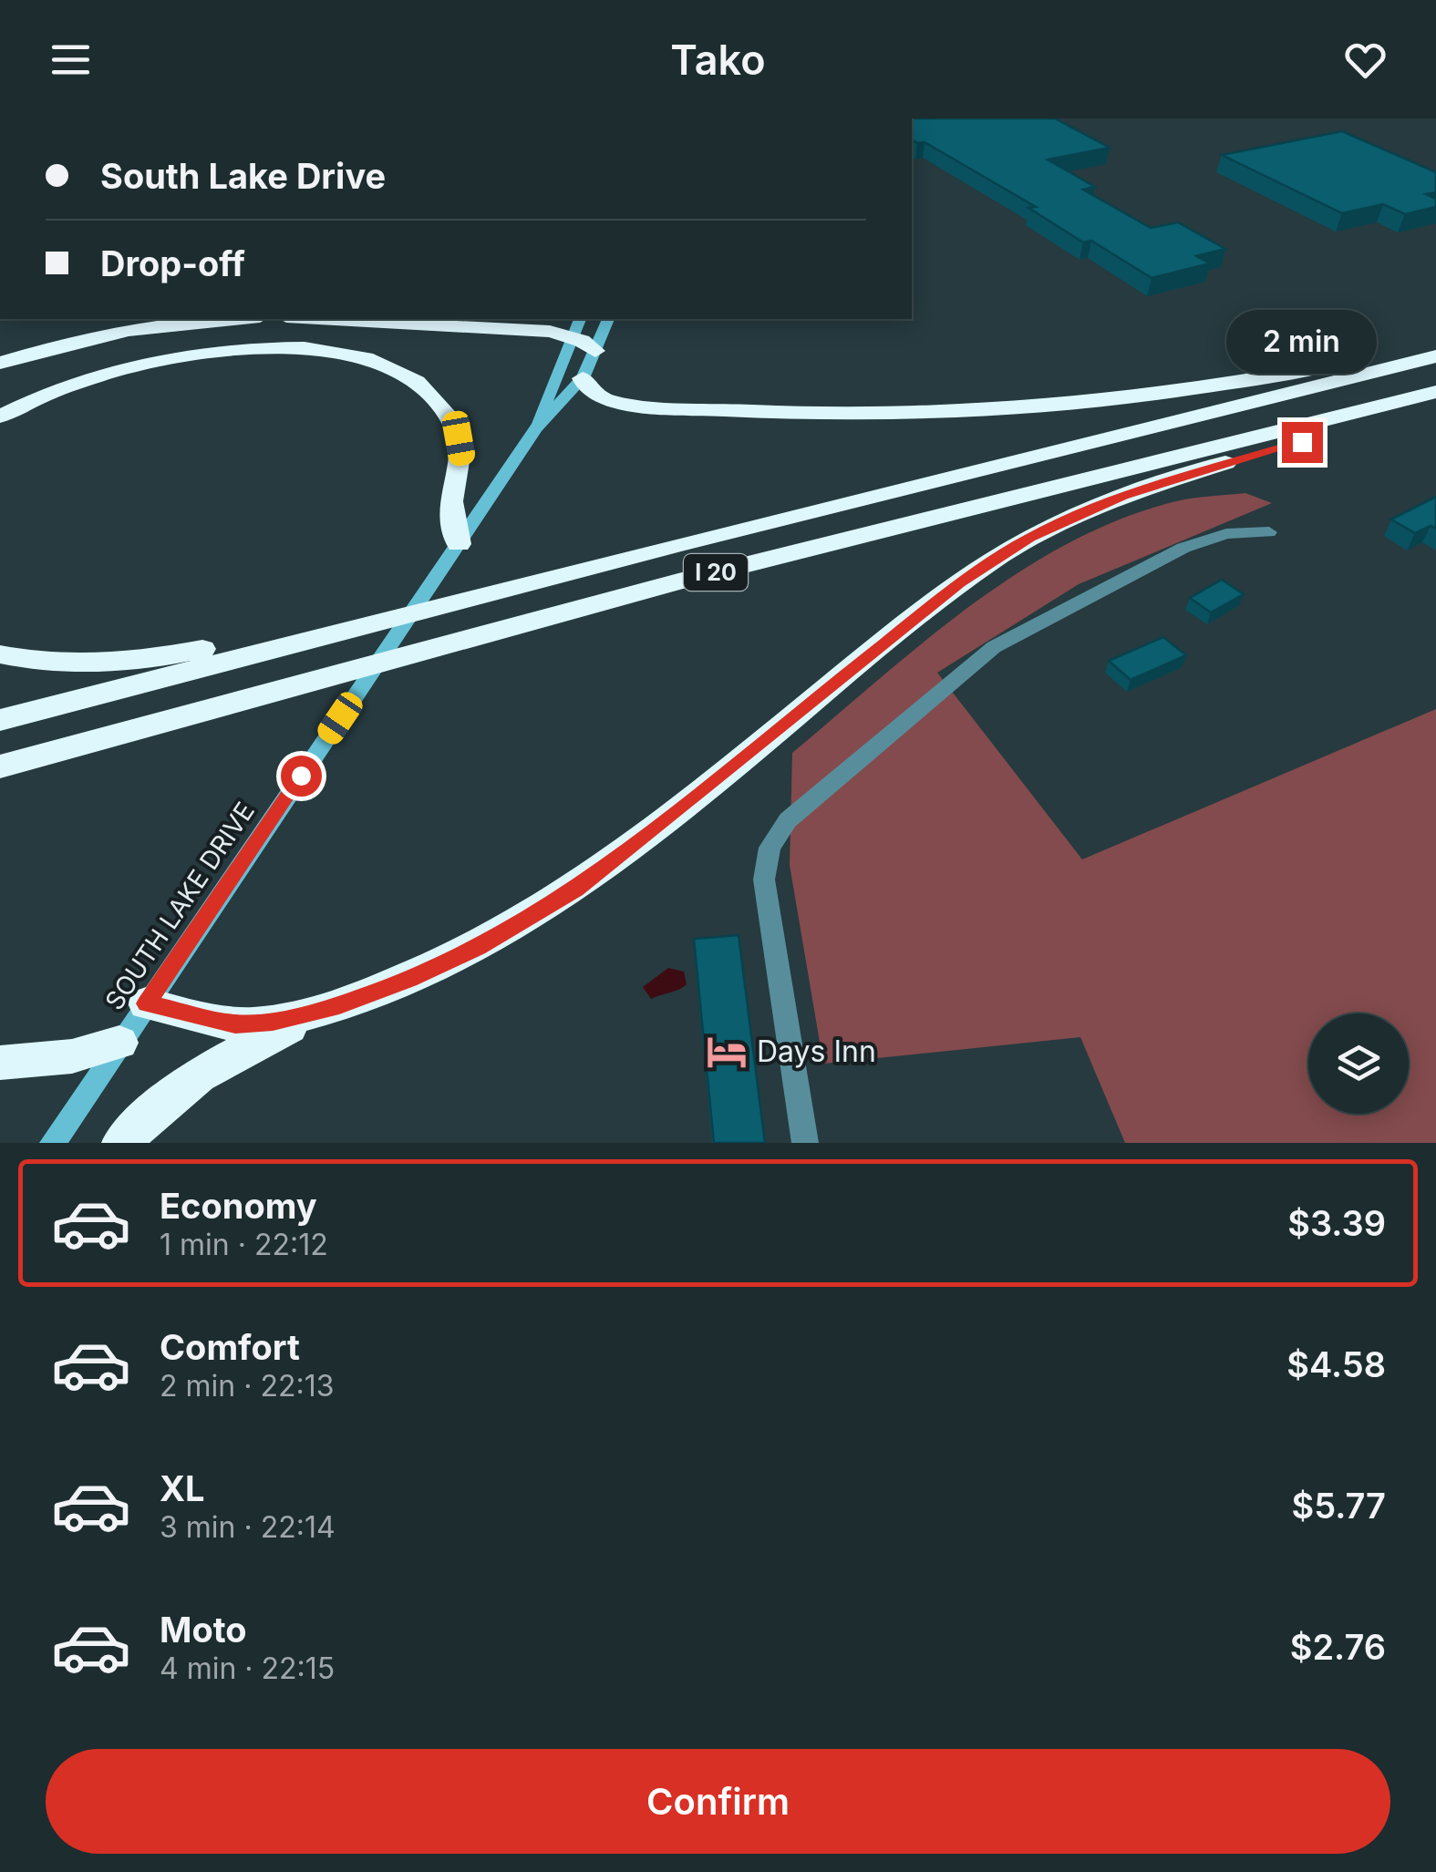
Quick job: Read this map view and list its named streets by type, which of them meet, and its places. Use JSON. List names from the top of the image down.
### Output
{
  "streets": {
    "highway": ["I 20"],
    "main road": ["SOUTH LAKE DRIVE"]
  },
  "places": {
    "hotel": ["Days Inn"]
  },
  "page": {
    "header": "Tako",
    "banner": ["South Lake Drive", "Drop-off"],
    "bubble": "2 min",
    "list": [
      {
        "name": "Economy",
        "note": "1 min · 22:12",
        "value": "$3.39"
      },
      {
        "name": "Comfort",
        "note": "2 min · 22:13",
        "value": "$4.58"
      },
      {
        "name": "XL",
        "note": "3 min · 22:14",
        "value": "$5.77"
      },
      {
        "name": "Moto",
        "note": "4 min · 22:15",
        "value": "$2.76"
      }
    ],
    "buttons": "Confirm"
  }
}
